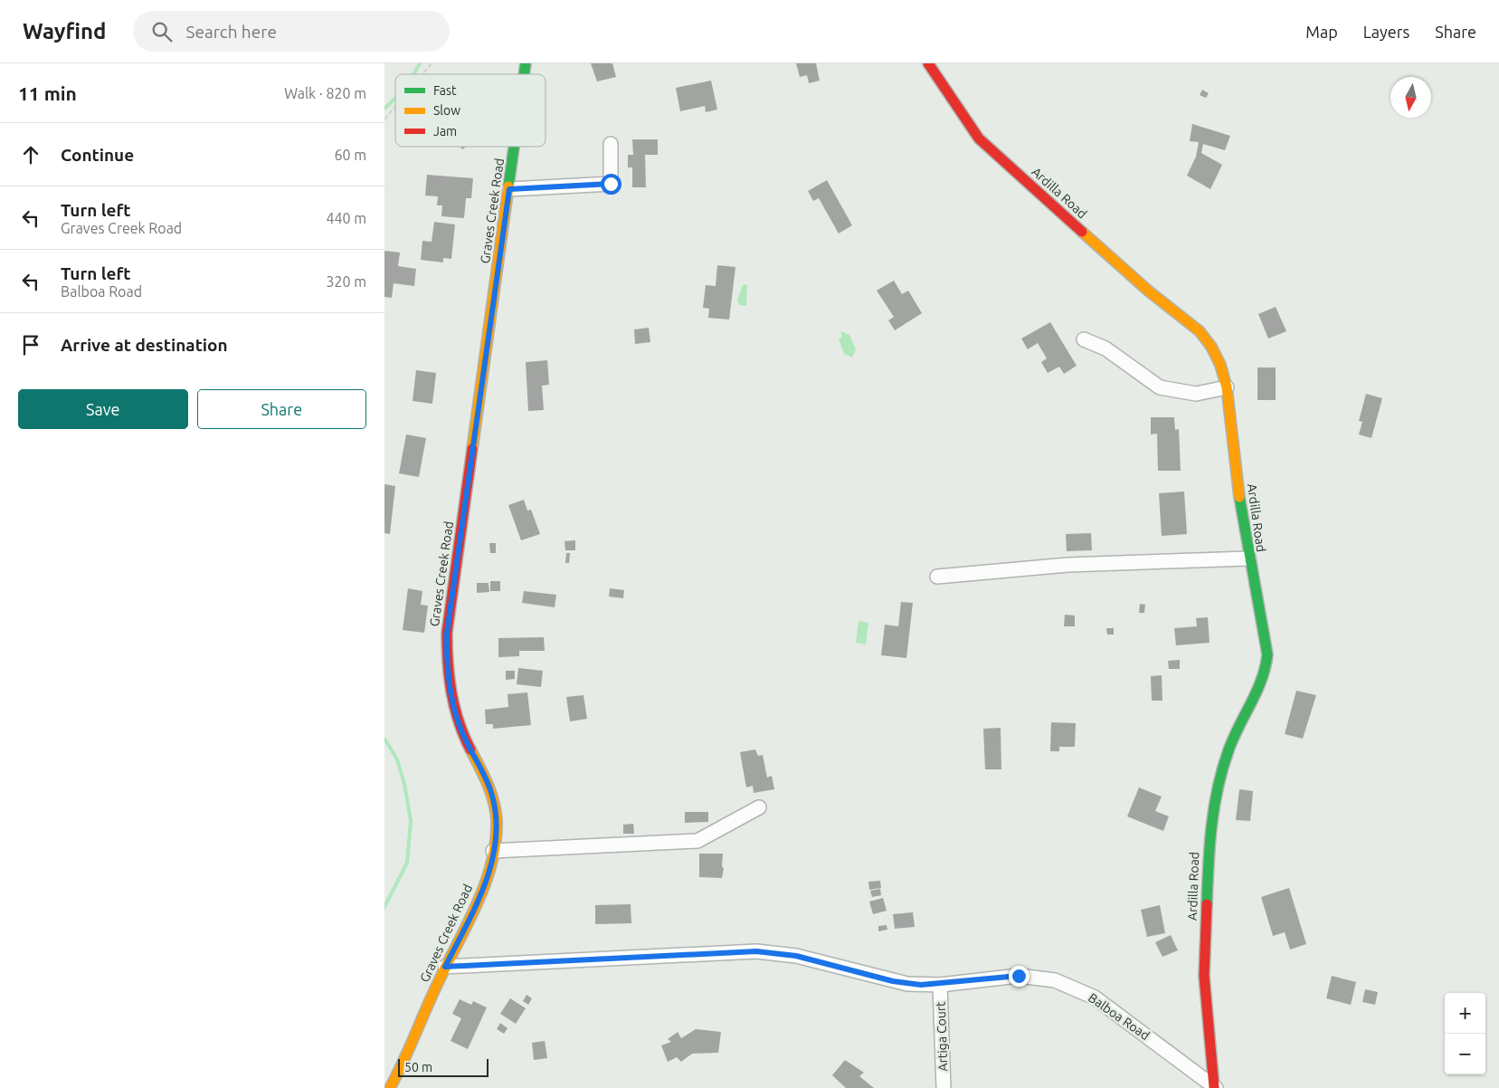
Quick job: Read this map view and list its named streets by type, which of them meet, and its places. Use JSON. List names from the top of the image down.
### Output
{
  "streets": {
    "street": [
      "Ardilla Road",
      "Graves Creek Road",
      "Balboa Road",
      "Artiga Court"
    ]
  },
  "crossings": [
    ["Ardilla Road", "Balboa Road"],
    ["Graves Creek Road", "Balboa Road"],
    ["Balboa Road", "Artiga Court"]
  ],
  "legend": ["Fast", "Slow", "Jam"],
  "scale_bar": "50 m",
  "north": "bottom",
  "page": {
    "header": "Wayfind",
    "search": "Search here",
    "nav": ["Map", "Layers", "Share"],
    "heading": ["11 min", "Walk · 820 m"],
    "list": [
      ["Continue", "60 m"],
      ["Turn left", "Graves Creek Road", "440 m"],
      ["Turn left", "Balboa Road", "320 m"],
      "Arrive at destination"
    ],
    "buttons": ["Save", "Share"],
    "map_buttons": ["+", "−"],
    "scale": "50 m"
  }
}
